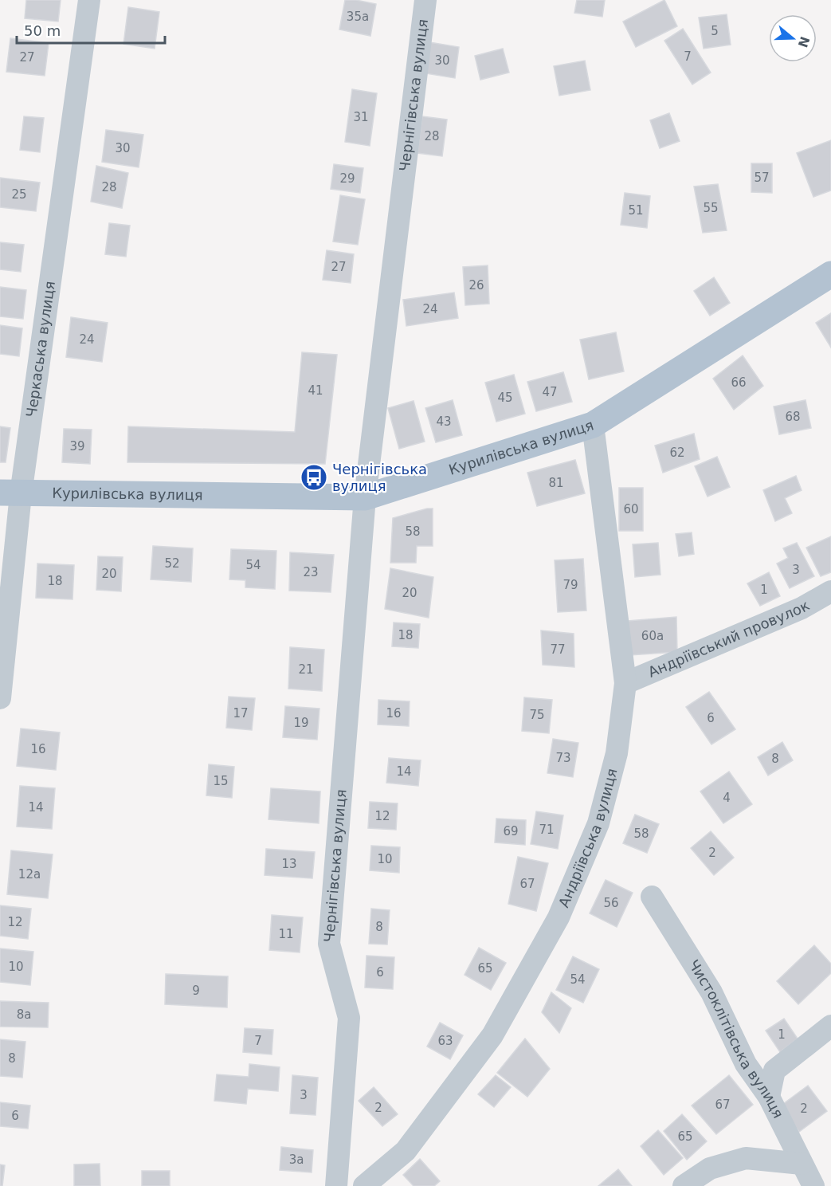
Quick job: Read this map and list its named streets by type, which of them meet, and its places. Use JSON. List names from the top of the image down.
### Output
{
  "streets": {
    "main road": ["Курилівська вулиця"],
    "street": [
      "Чернігівська вулиця",
      "Черкаська вулиця",
      "Андріївський провулок",
      "Андріївська вулиця",
      "Чистоклітівська вулиця"
    ]
  },
  "crossings": [
    ["Чернігівська вулиця", "Курилівська вулиця"],
    ["Черкаська вулиця", "Курилівська вулиця"],
    ["Курилівська вулиця", "Андріївська вулиця"],
    ["Андріївський провулок", "Андріївська вулиця"]
  ],
  "places": {
    "bus stop": ["Чернігівська вулиця"]
  },
  "house_numbers": [
    "35а",
    "5",
    "7",
    "27",
    "30",
    "31",
    "28",
    "30",
    "57",
    "29",
    "28",
    "25",
    "55",
    "51",
    "27",
    "26",
    "24",
    "24",
    "66",
    "41",
    "47",
    "45",
    "68",
    "43",
    "39",
    "62",
    "81",
    "60",
    "58",
    "52",
    "54",
    "3",
    "23",
    "20",
    "18",
    "79",
    "1",
    "20",
    "18",
    "60а",
    "77",
    "21",
    "17",
    "16",
    "75",
    "6",
    "19",
    "16",
    "73",
    "8",
    "14",
    "15",
    "4",
    "14",
    "12",
    "71",
    "69",
    "58",
    "2",
    "10",
    "13",
    "12а",
    "67",
    "56",
    "12",
    "8",
    "11",
    "10",
    "65",
    "6",
    "54",
    "9",
    "8а",
    "1",
    "7",
    "63",
    "8",
    "3",
    "67",
    "2",
    "2",
    "6",
    "65",
    "3а"
  ],
  "scale_bar": "50 m",
  "north": "right"
}
